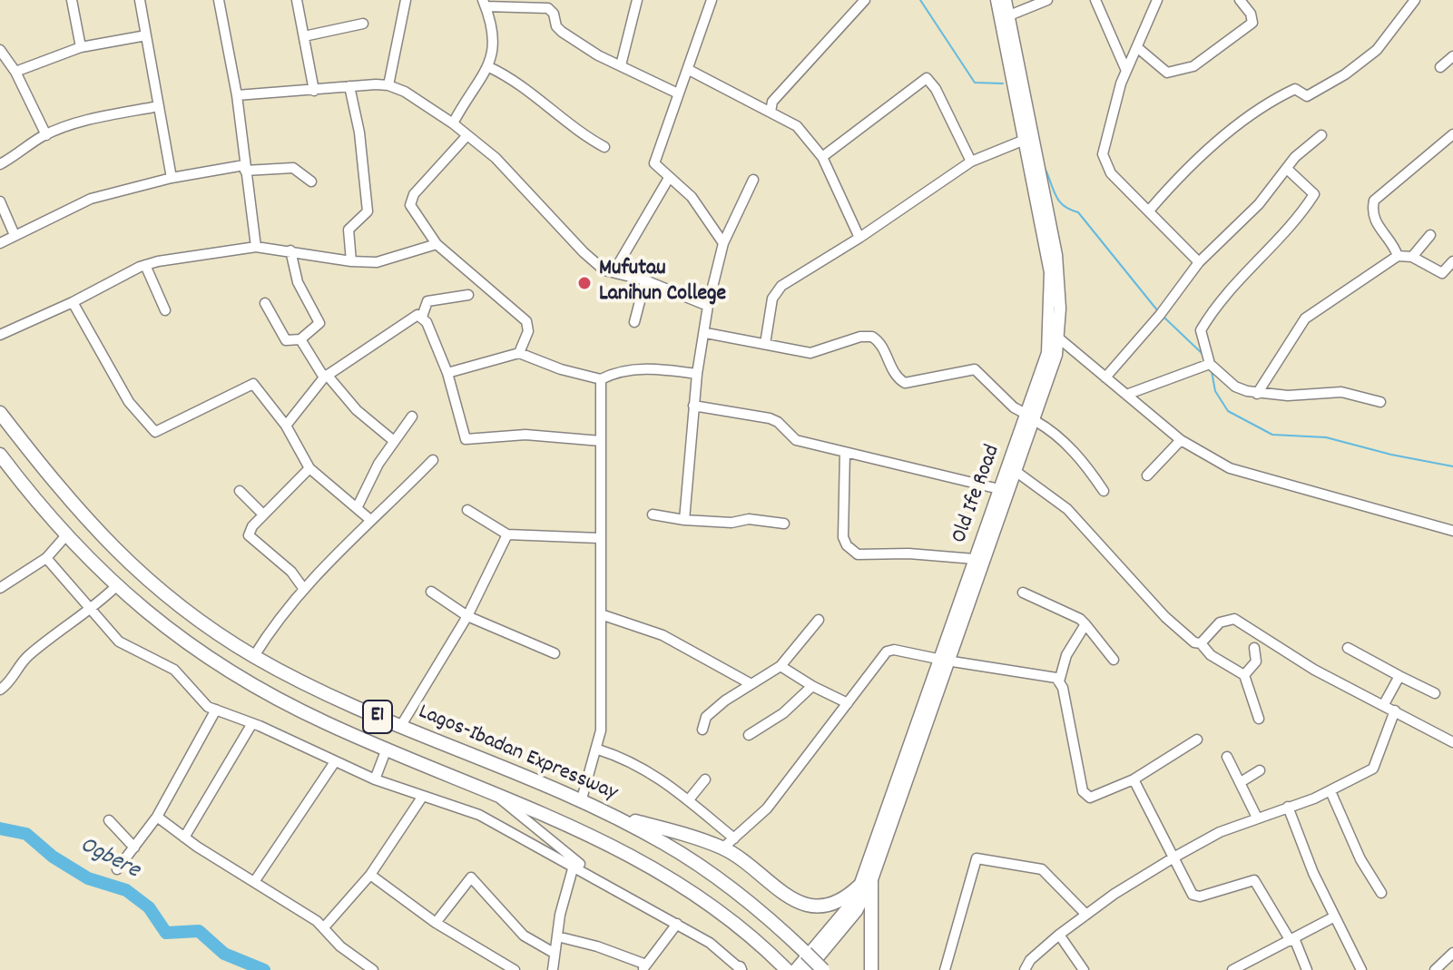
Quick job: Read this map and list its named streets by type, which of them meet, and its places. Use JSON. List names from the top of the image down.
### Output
{
  "streets": {
    "highway": ["E1", "Lagos-Ibadan Expressway"],
    "main road": ["Old Ife Road"]
  },
  "crossings": [
    ["Old Ife Road", "Lagos-Ibadan Expressway"]
  ],
  "water": ["Ogbere"],
  "places": ["Mufutau Lanihun College"]
}
